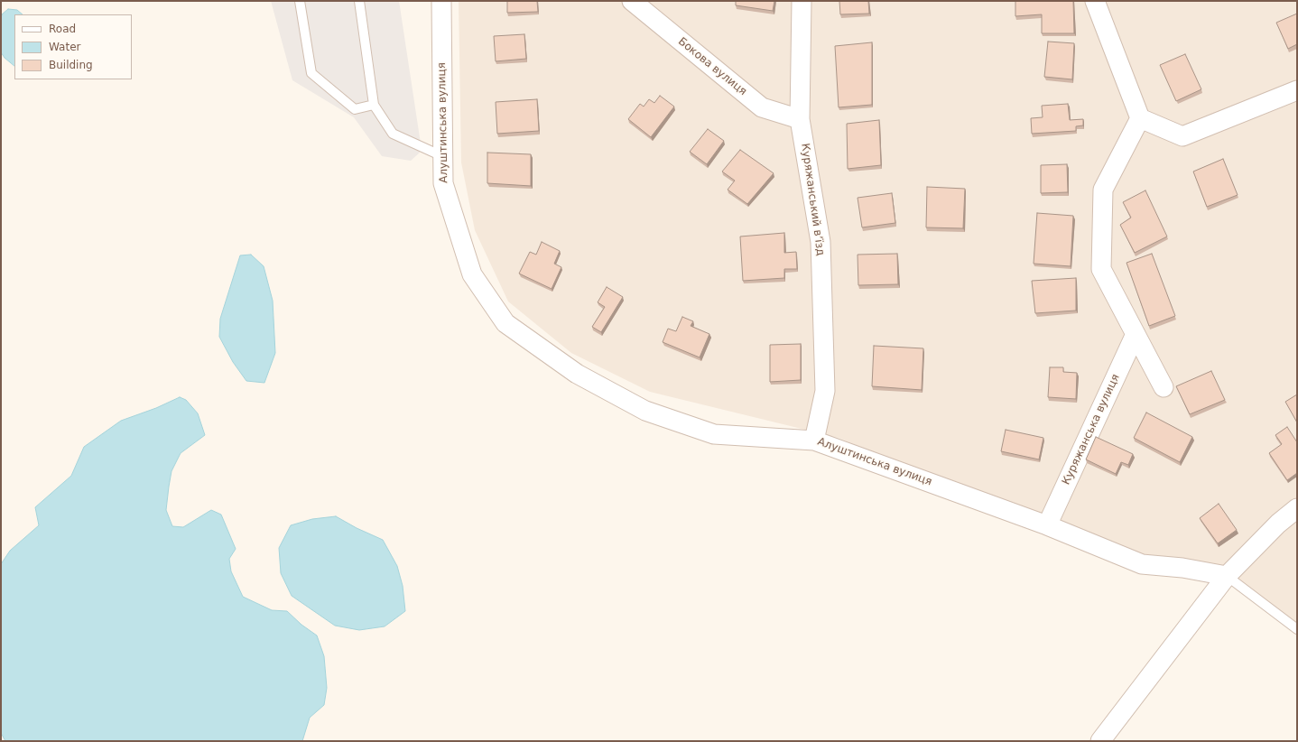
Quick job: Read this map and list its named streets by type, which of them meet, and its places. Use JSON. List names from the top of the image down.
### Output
{
  "streets": {
    "street": [
      "Бокова вулиця",
      "Алуштинська вулиця",
      "Куряжанський в’їзд",
      "Куряжанська вулиця"
    ]
  },
  "crossings": [
    ["Бокова вулиця", "Куряжанський в’їзд"],
    ["Алуштинська вулиця", "Куряжанський в’їзд"],
    ["Алуштинська вулиця", "Куряжанська вулиця"]
  ],
  "legend": ["Road", "Water", "Building"]
}
